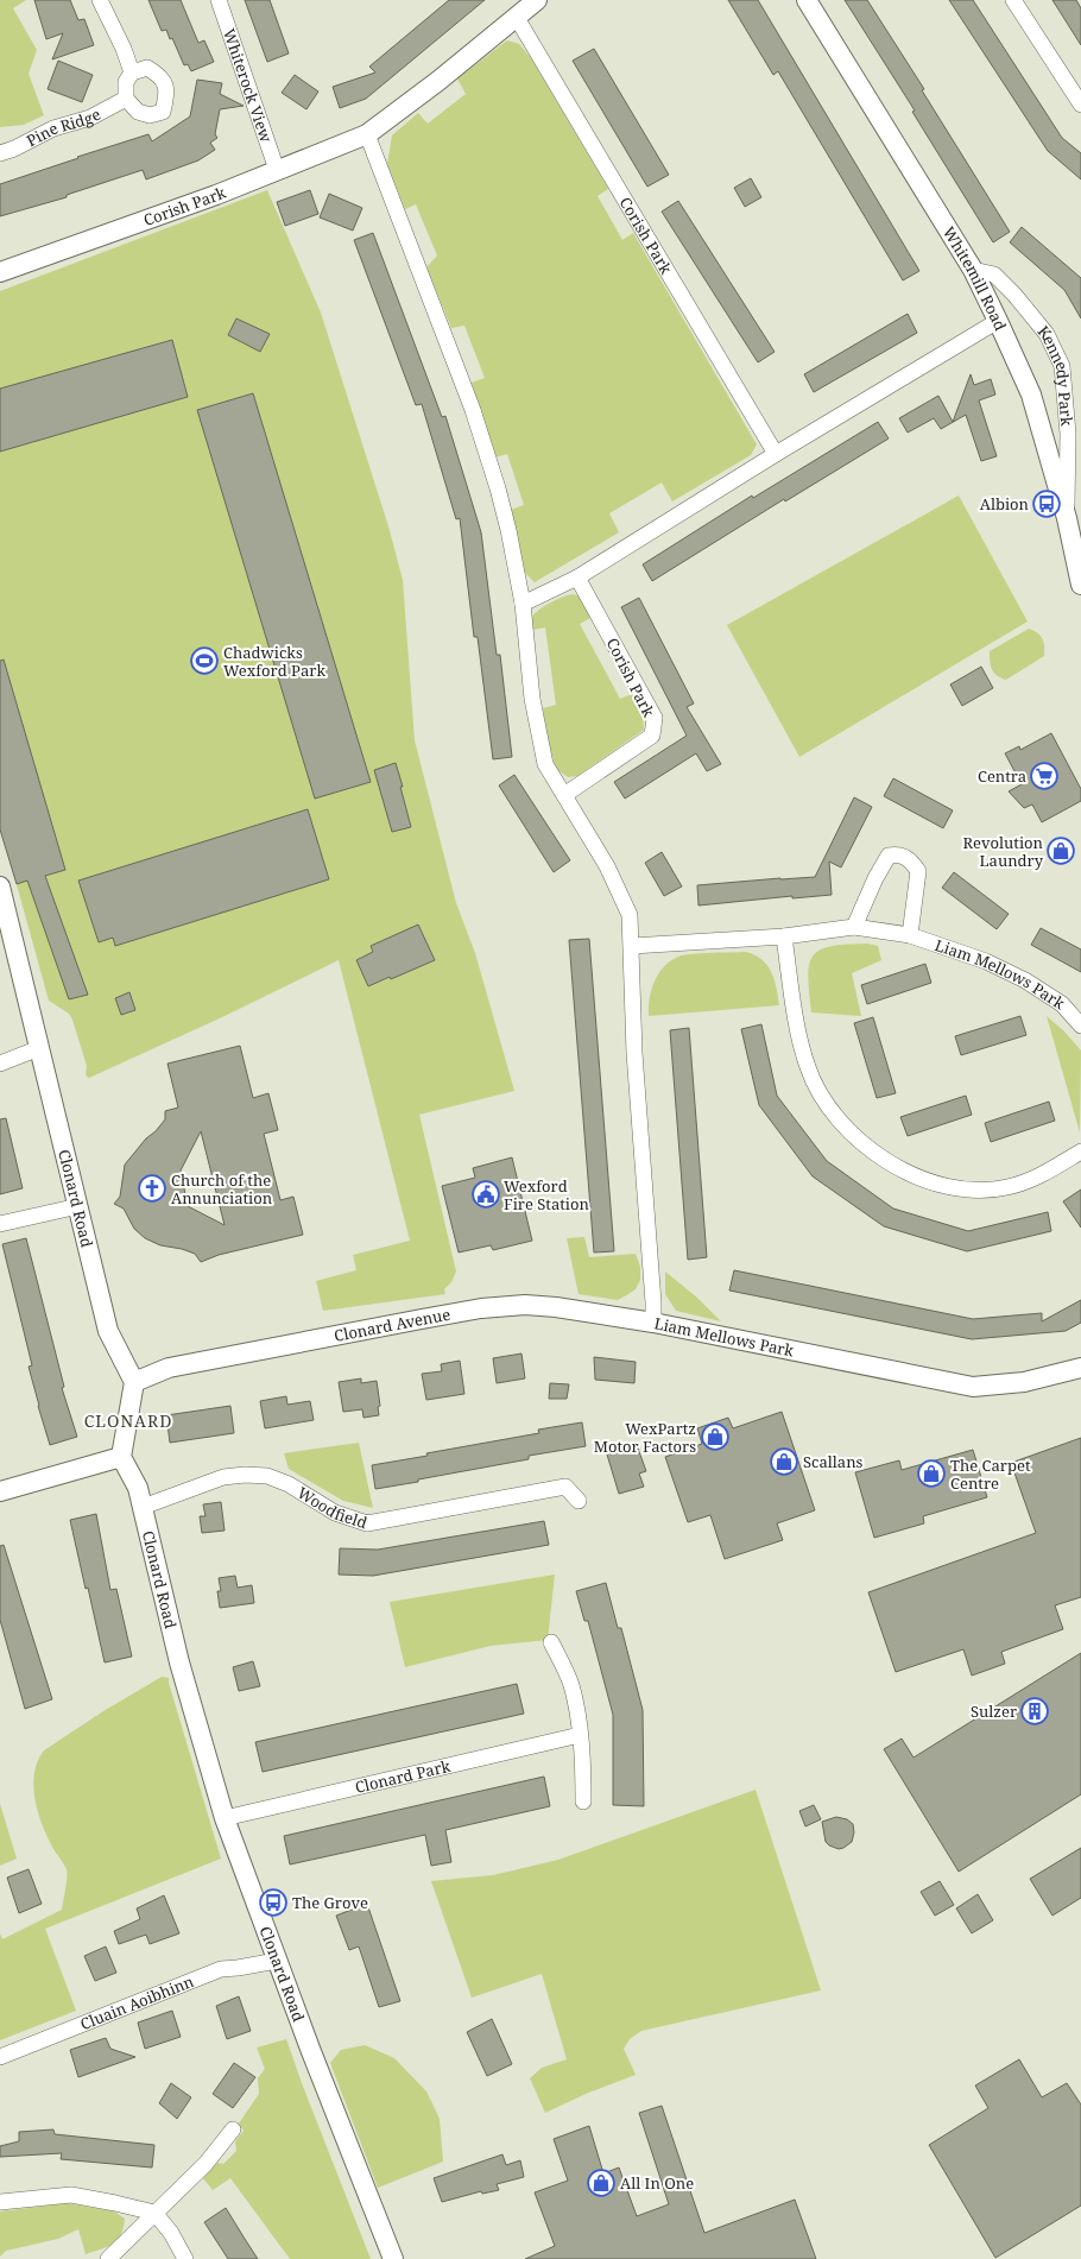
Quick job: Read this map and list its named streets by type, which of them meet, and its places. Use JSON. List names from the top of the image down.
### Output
{
  "streets": {
    "street": [
      "Whiterock View",
      "Pine Ridge",
      "Corish Park",
      "Whitemill Road",
      "Kennedy Park",
      "Liam Mellows Park",
      "Clonard Road",
      "Clonard Avenue",
      "Woodfield",
      "Clonard Park",
      "Cluain Aoibhinn"
    ]
  },
  "crossings": [
    ["Whiterock View", "Corish Park"],
    ["Corish Park", "Liam Mellows Park"],
    ["Whitemill Road", "Kennedy Park"],
    ["Liam Mellows Park", "Clonard Avenue"],
    ["Clonard Road", "Clonard Avenue"],
    ["Clonard Road", "Woodfield"],
    ["Clonard Road", "Clonard Park"],
    ["Clonard Road", "Cluain Aoibhinn"]
  ],
  "districts": ["CLONARD"],
  "places": {
    "bus stop": ["Albion", "The Grove"],
    "sports": ["Chadwicks Wexford Park"],
    "supermarket": ["Centra"],
    "shop": [
      "Revolution Laundry",
      "WexPartz Motor Factors",
      "Scallans",
      "The Carpet Centre",
      "All In One"
    ],
    "church": ["Church of the Annunciation"],
    "public building": ["Wexford Fire Station"],
    "building": ["Sulzer"]
  }
}
